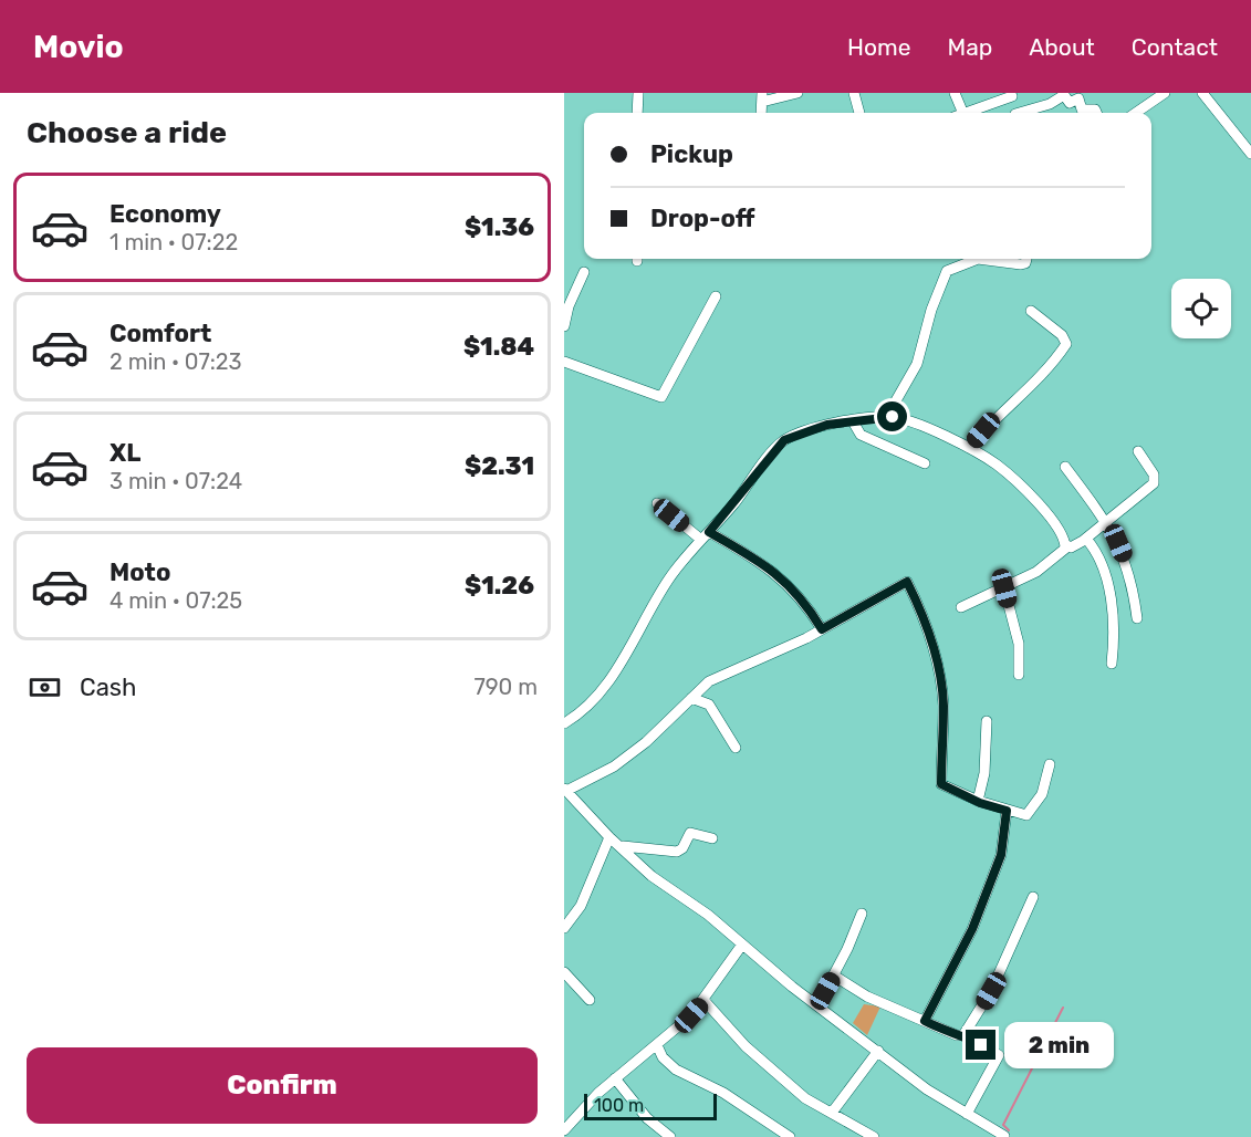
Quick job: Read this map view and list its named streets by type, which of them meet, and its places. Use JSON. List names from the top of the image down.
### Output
{
  "scale_bar": "100 m",
  "page": {
    "header": "Movio",
    "nav": [
      "Home",
      "Map",
      "About",
      "Contact"
    ],
    "heading": "Choose a ride",
    "banner": ["Pickup", "Drop-off"],
    "list": [
      {
        "name": "Economy",
        "note": "1 min · 07:22",
        "value": "$1.36"
      },
      {
        "name": "Comfort",
        "note": "2 min · 07:23",
        "value": "$1.84"
      },
      {
        "name": "XL",
        "note": "3 min · 07:24",
        "value": "$2.31"
      },
      {
        "name": "Moto",
        "note": "4 min · 07:25",
        "value": "$1.26"
      }
    ],
    "pay": ["Cash", "790 m"],
    "bubble": "2 min",
    "buttons": "Confirm",
    "scale": "100 m"
  }
}
